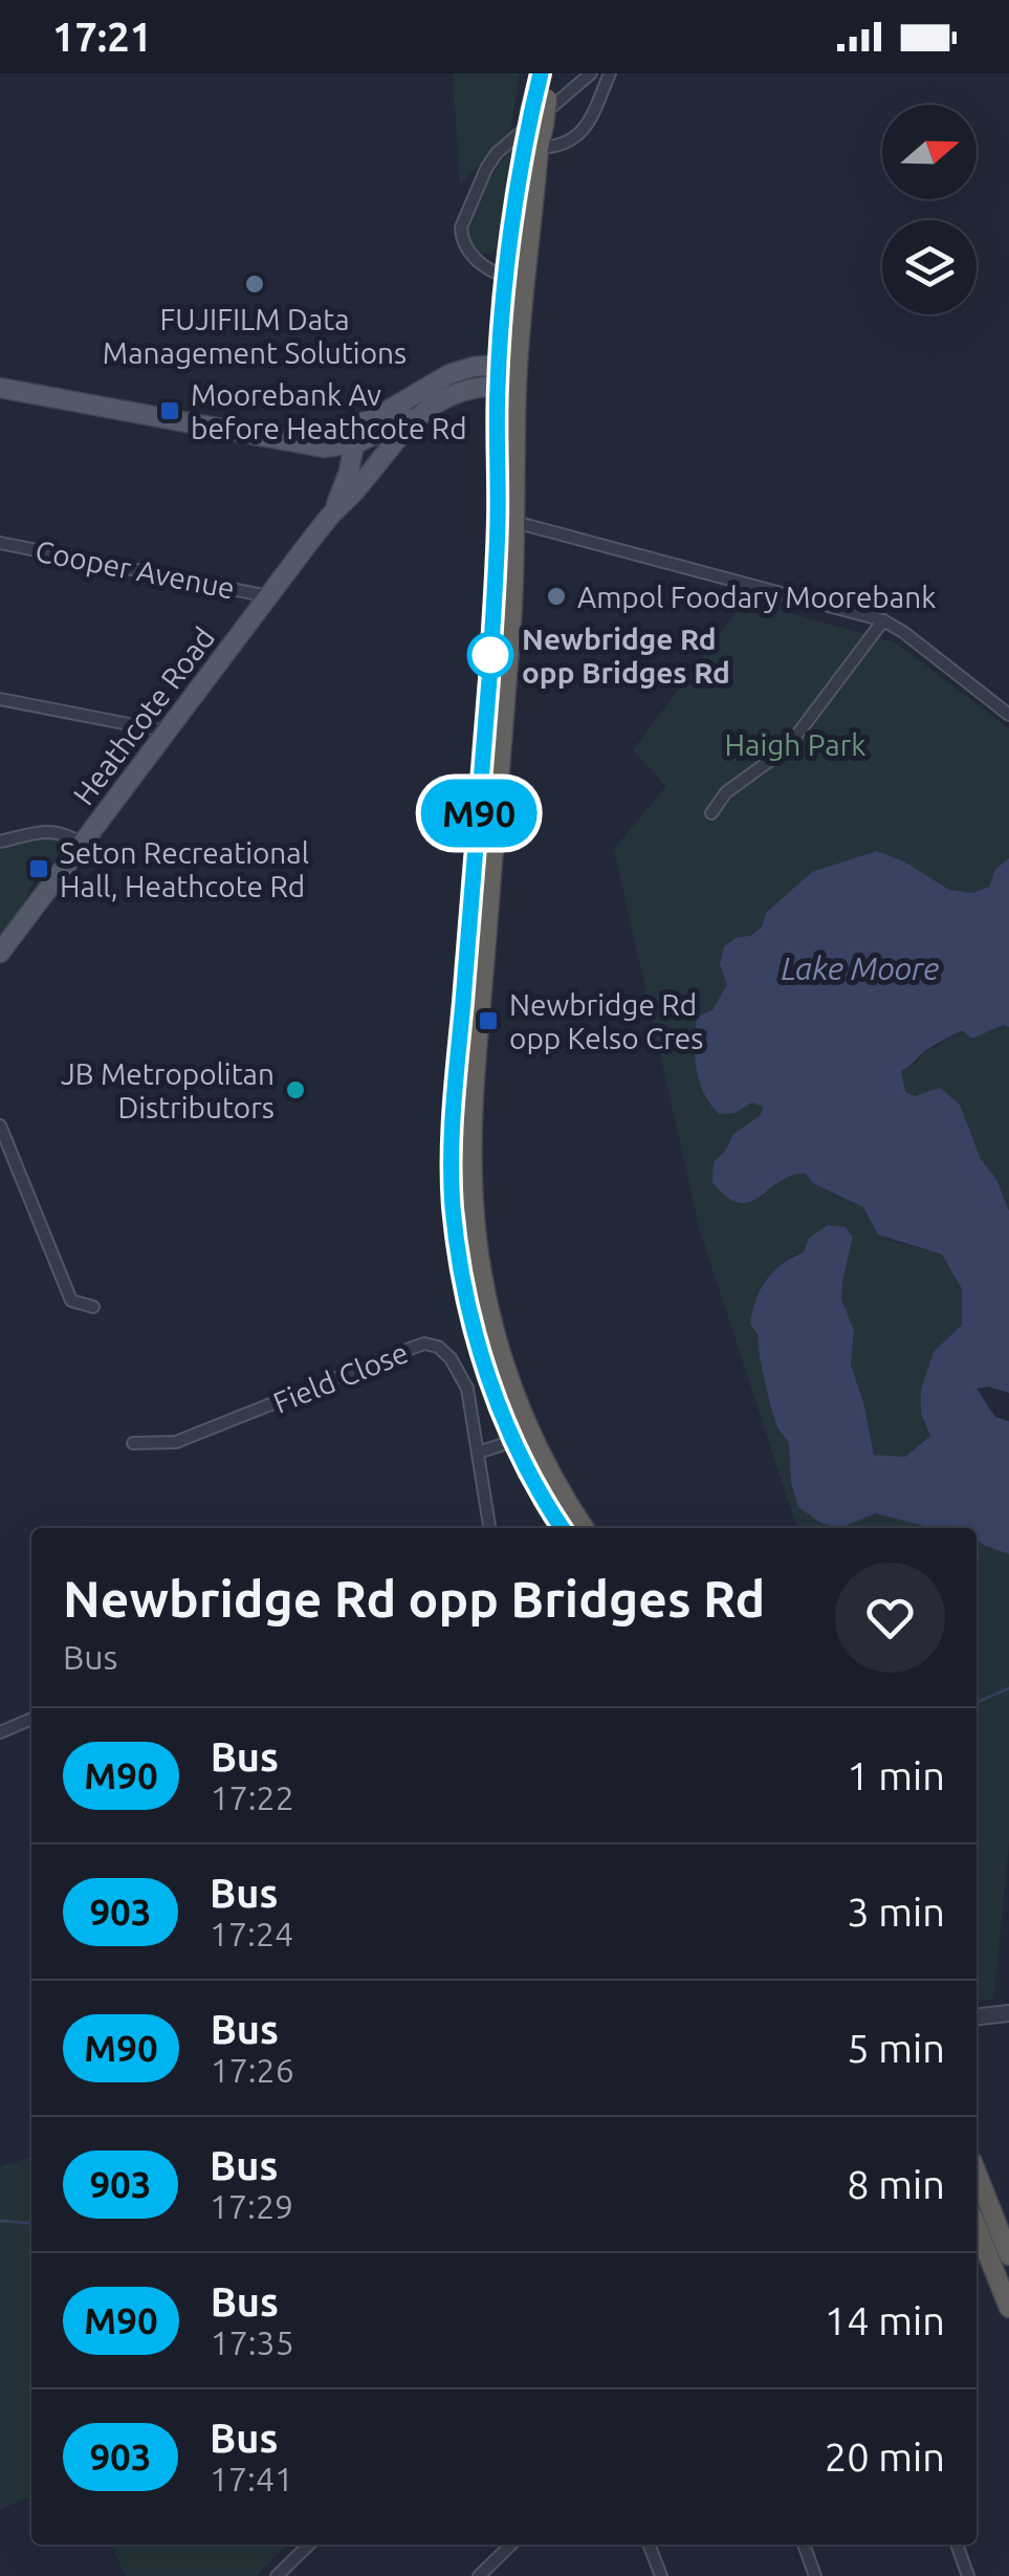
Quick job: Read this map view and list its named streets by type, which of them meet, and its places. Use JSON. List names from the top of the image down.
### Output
{
  "streets": {
    "main road": ["Heathcote Road"],
    "street": ["Cooper Avenue", "Field Close"]
  },
  "crossings": [
    ["Cooper Avenue", "Heathcote Road"]
  ],
  "water": ["Lake Moore"],
  "parks": ["Haigh Park"],
  "places": {
    "other": [
      "FUJIFILM Data Management Solutions",
      "Ampol Foodary Moorebank",
      "Newbridge Rd opp Bridges Rd",
      "JB Metropolitan Distributors"
    ],
    "transit": ["Moorebank Av before Heathcote Rd", "Seton Recreational Hall, Heathcote Rd", "Newbridge Rd opp Kelso Cres"]
  },
  "lines": ["bus line M90"],
  "north": "right",
  "page": {
    "status": "17:21",
    "on_map": "M90",
    "heading": ["Newbridge Rd opp Bridges Rd", "Bus"],
    "list": [
      {
        "mark": "M90",
        "name": "Bus",
        "note": "17:22",
        "value": "1 min"
      },
      {
        "mark": "903",
        "name": "Bus",
        "note": "17:24",
        "value": "3 min"
      },
      {
        "mark": "M90",
        "name": "Bus",
        "note": "17:26",
        "value": "5 min"
      },
      {
        "mark": "903",
        "name": "Bus",
        "note": "17:29",
        "value": "8 min"
      },
      {
        "mark": "M90",
        "name": "Bus",
        "note": "17:35",
        "value": "14 min"
      },
      {
        "mark": "903",
        "name": "Bus",
        "note": "17:41",
        "value": "20 min"
      }
    ]
  }
}
